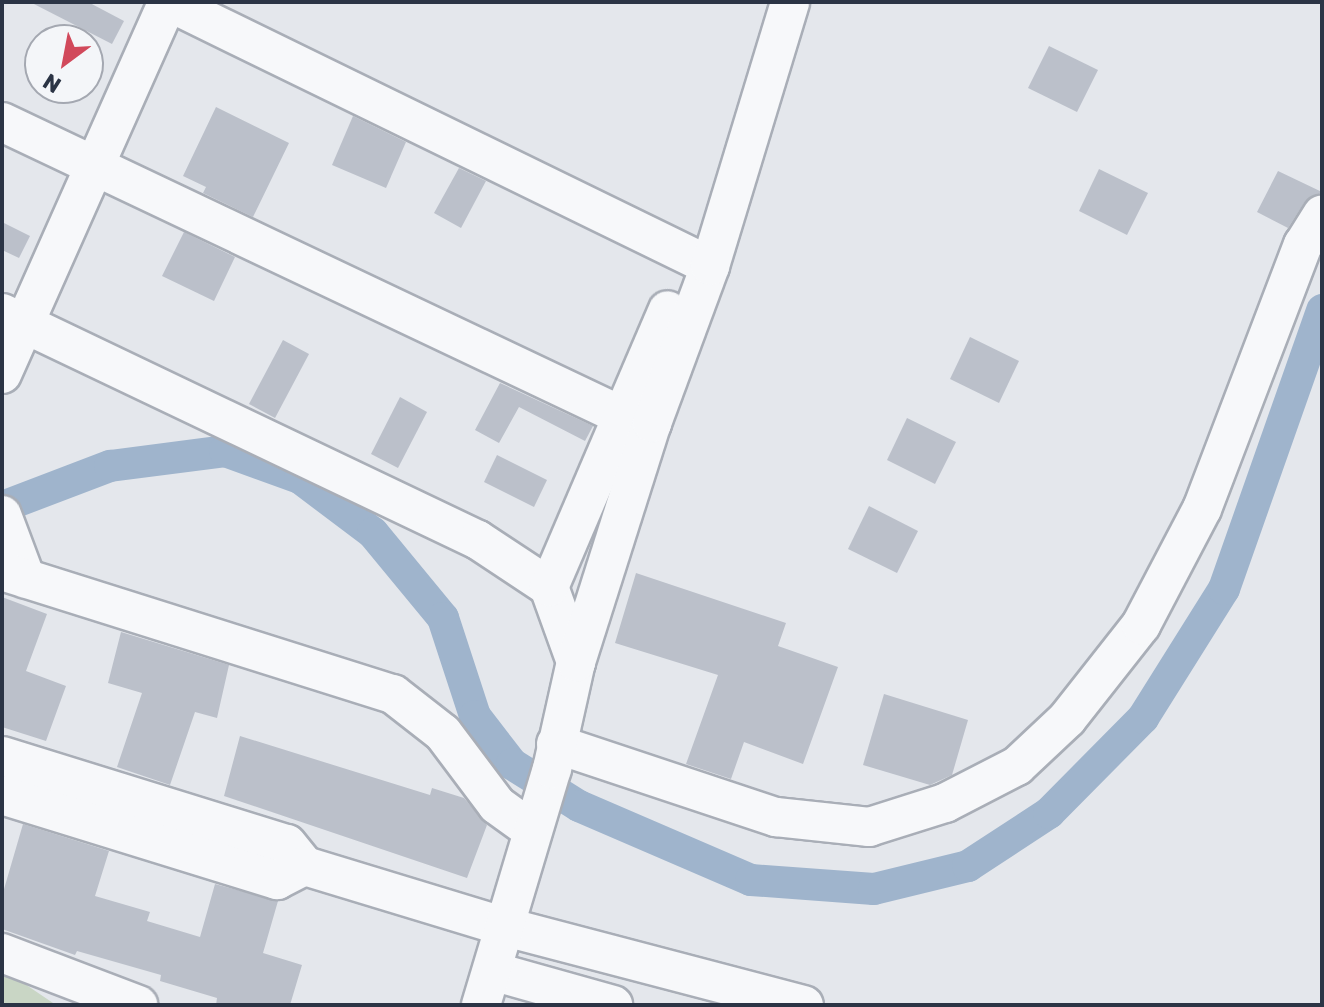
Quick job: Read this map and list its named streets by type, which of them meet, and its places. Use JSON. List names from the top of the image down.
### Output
{
  "north": "bottom left"
}
